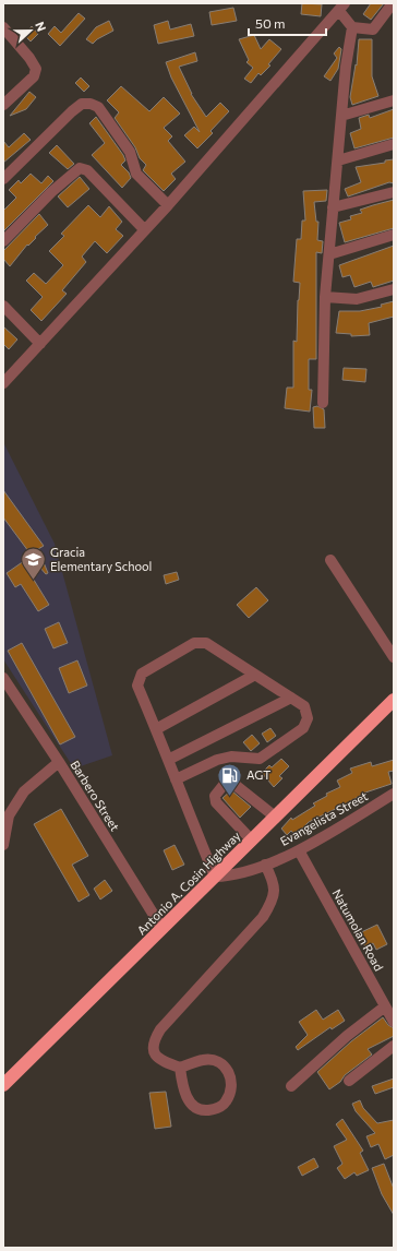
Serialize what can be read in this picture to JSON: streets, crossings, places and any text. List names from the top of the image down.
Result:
{
  "streets": {
    "highway": ["Antonio A. Cosin Highway"],
    "street": ["Barbero Street", "Evangelista Street", "Natumolan Road"]
  },
  "crossings": [
    ["Barbero Street", "Antonio A. Cosin Highway"],
    ["Evangelista Street", "Antonio A. Cosin Highway"],
    ["Evangelista Street", "Natumolan Road"]
  ],
  "places": {
    "school or university": ["Gracia Elementary School"],
    "fuel station": ["AGT"]
  },
  "scale_bar": "50 m",
  "north": "right"
}
